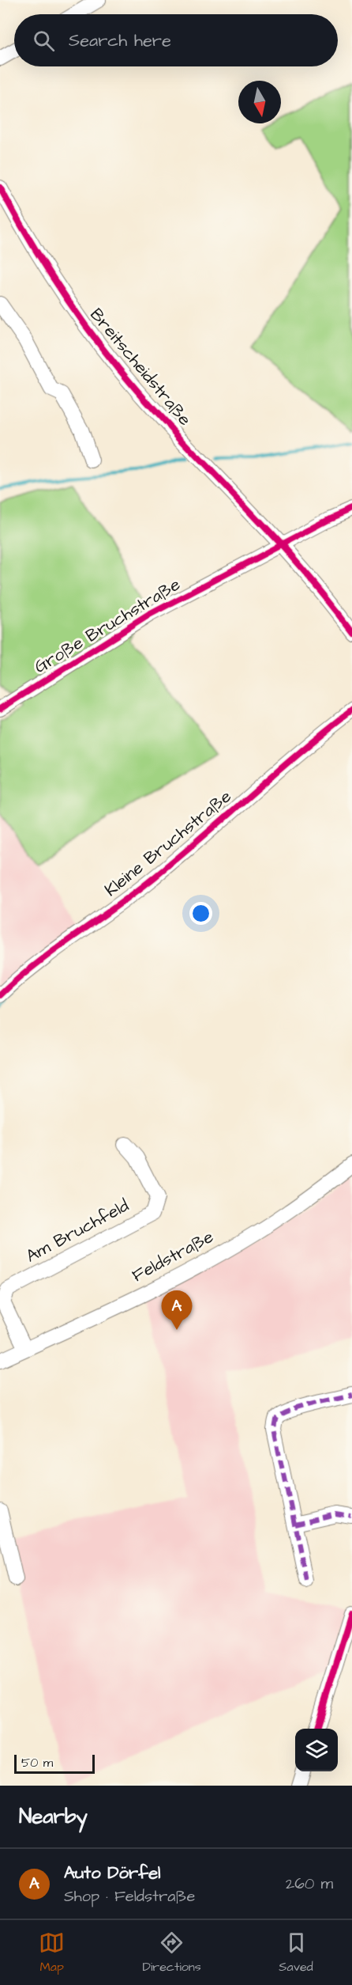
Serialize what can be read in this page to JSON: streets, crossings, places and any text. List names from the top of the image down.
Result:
{
  "streets": {
    "street": [
      "Breitscheidstraße",
      "Große Bruchstraße",
      "Kleine Bruchstraße",
      "Am Bruchfeld",
      "Feldstraße"
    ]
  },
  "crossings": [
    ["Breitscheidstraße", "Große Bruchstraße"],
    ["Am Bruchfeld", "Feldstraße"]
  ],
  "scale_bar": "50 m",
  "north": "bottom",
  "page": {
    "search": "Search here",
    "pins": "A",
    "scale": "50 m",
    "heading": "Nearby",
    "list": [
      {
        "mark": "A",
        "name": "Auto Dörfel",
        "note": "Shop · Feldstraße",
        "value": "260 m"
      }
    ],
    "nav": ["Map", "Directions", "Saved"]
  }
}
